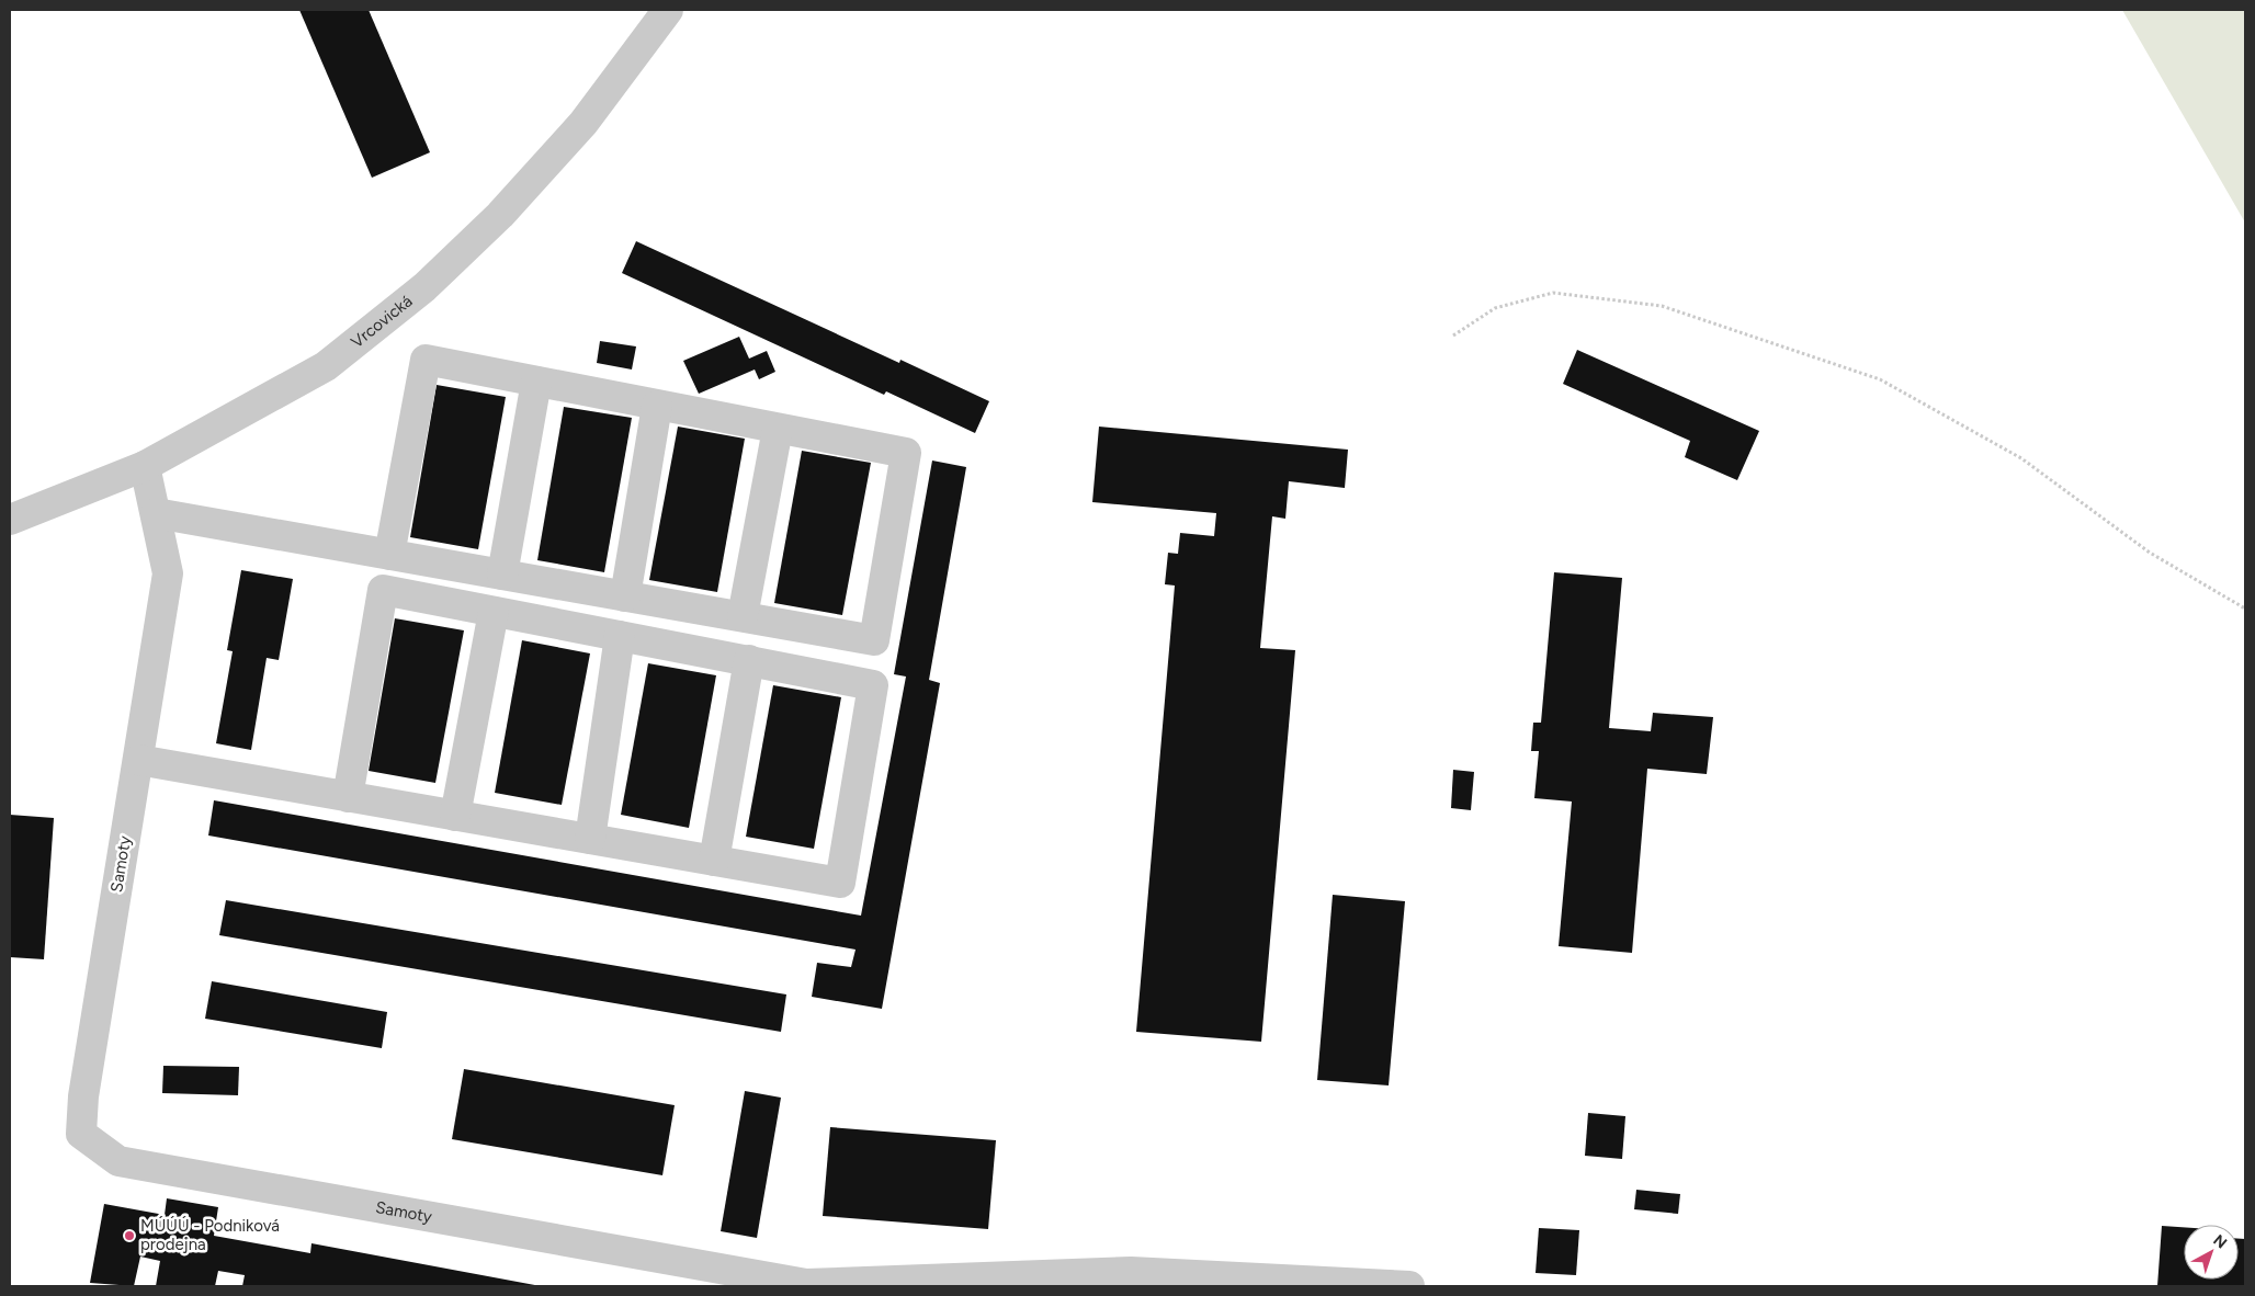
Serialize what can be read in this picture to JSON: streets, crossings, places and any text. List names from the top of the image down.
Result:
{
  "streets": {
    "street": ["Vrcovická", "Samoty"]
  },
  "crossings": [
    ["Vrcovická", "Samoty"]
  ],
  "places": ["MÚÚÚ - Podniková prodejna"],
  "north": "top right"
}
